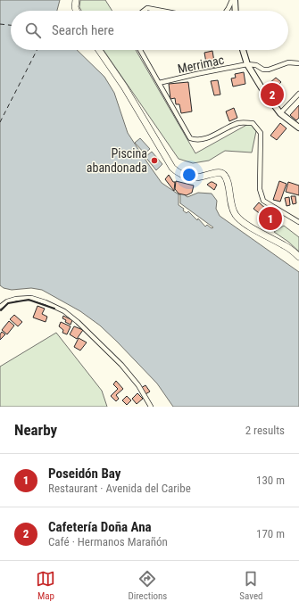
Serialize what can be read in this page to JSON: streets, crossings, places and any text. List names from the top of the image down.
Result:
{
  "streets": {
    "street": ["Merrimac"]
  },
  "places": ["Piscina abandonada"],
  "page": {
    "search": "Search here",
    "pins": ["2", "1"],
    "heading": ["Nearby", "2 results"],
    "list": [
      {
        "mark": "1",
        "name": "Poseidón Bay",
        "note": "Restaurant · Avenida del Caribe",
        "value": "130 m"
      },
      {
        "mark": "2",
        "name": "Cafetería Doña Ana",
        "note": "Café · Hermanos Marañón",
        "value": "170 m"
      }
    ],
    "nav": ["Map", "Directions", "Saved"]
  }
}
